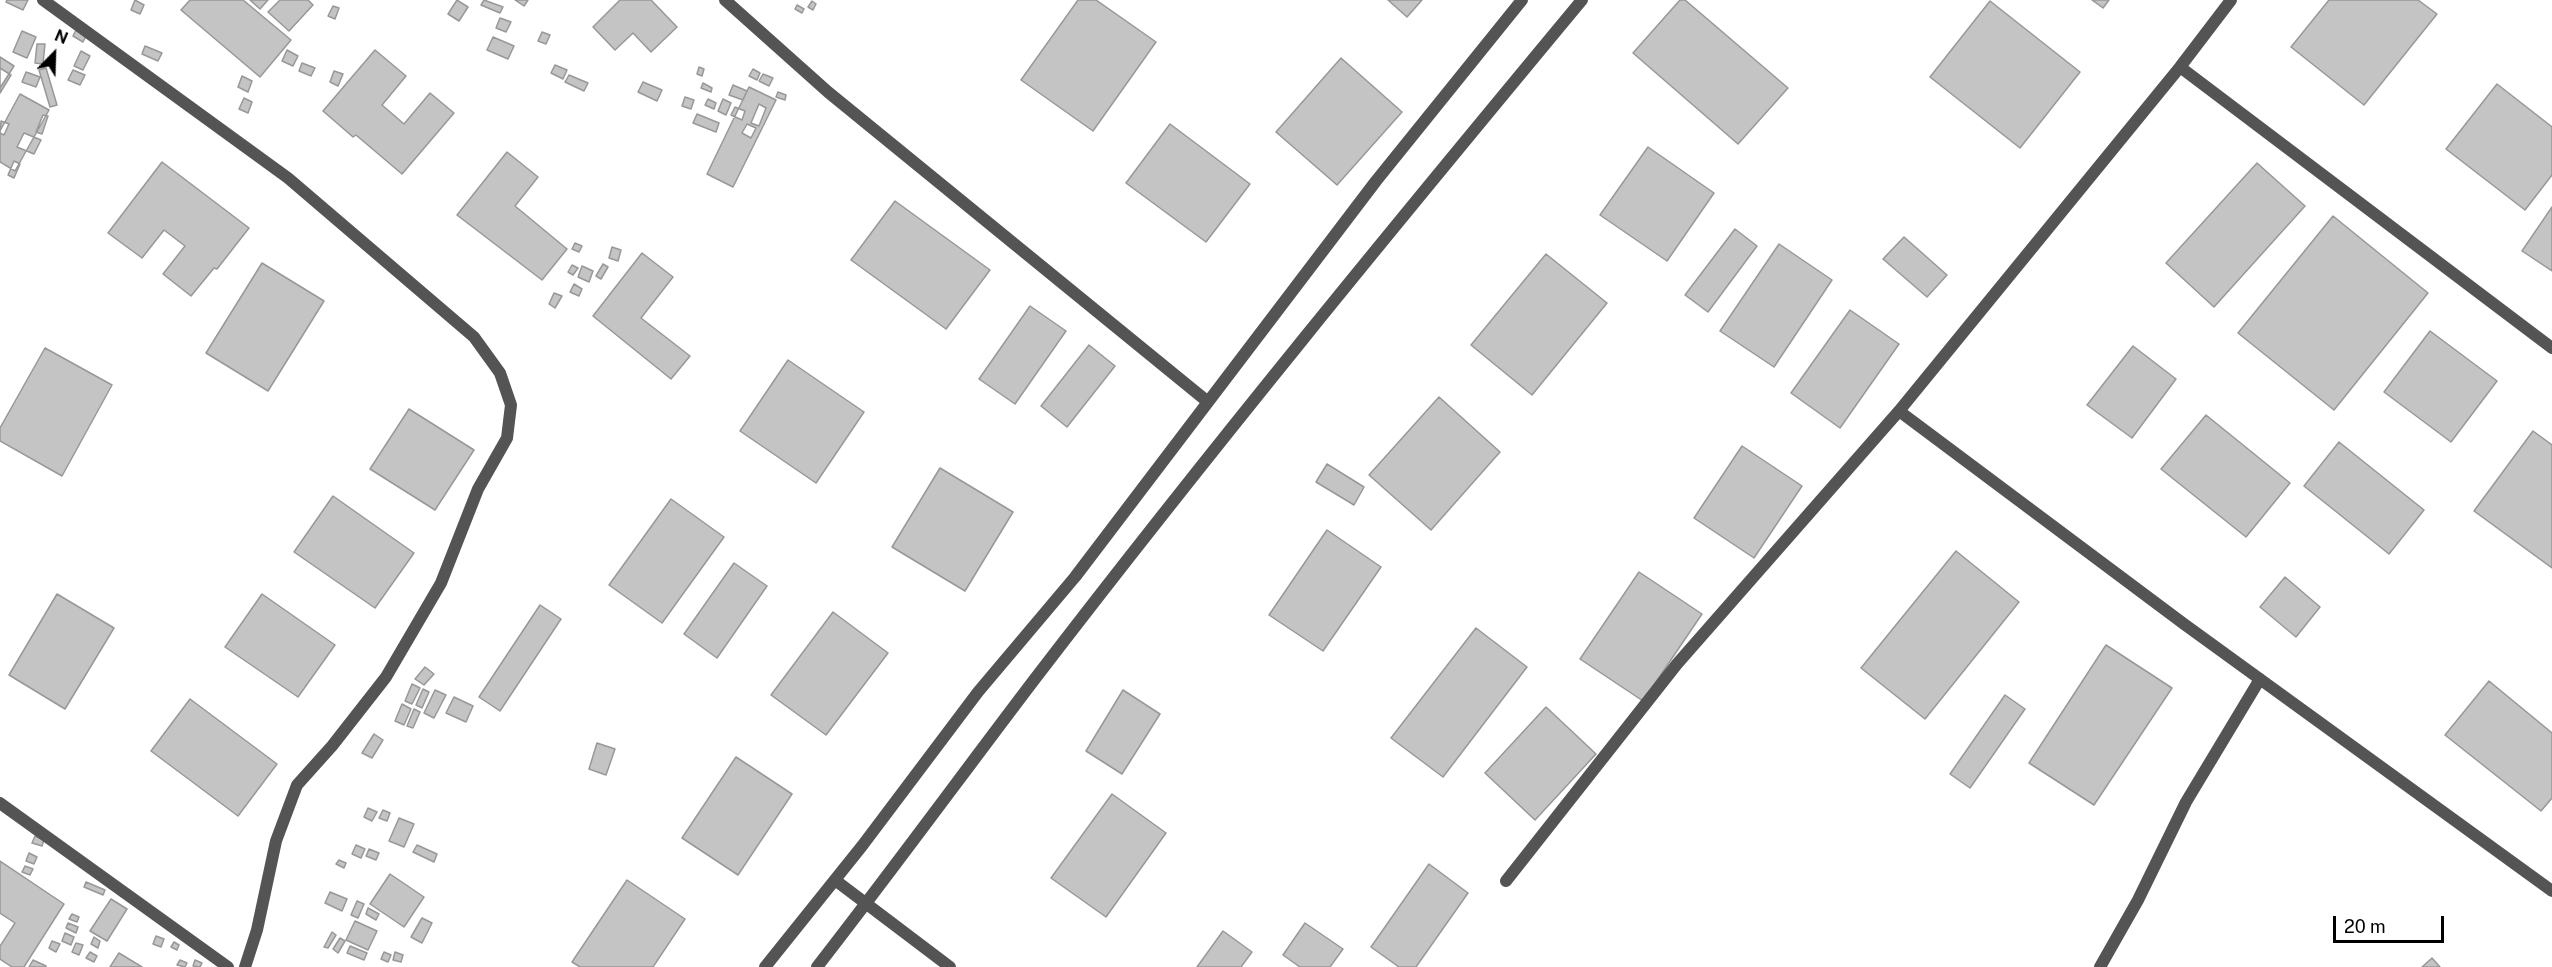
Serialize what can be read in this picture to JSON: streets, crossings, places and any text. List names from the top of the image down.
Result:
{
  "scale_bar": "20 m",
  "north": "top right"
}
